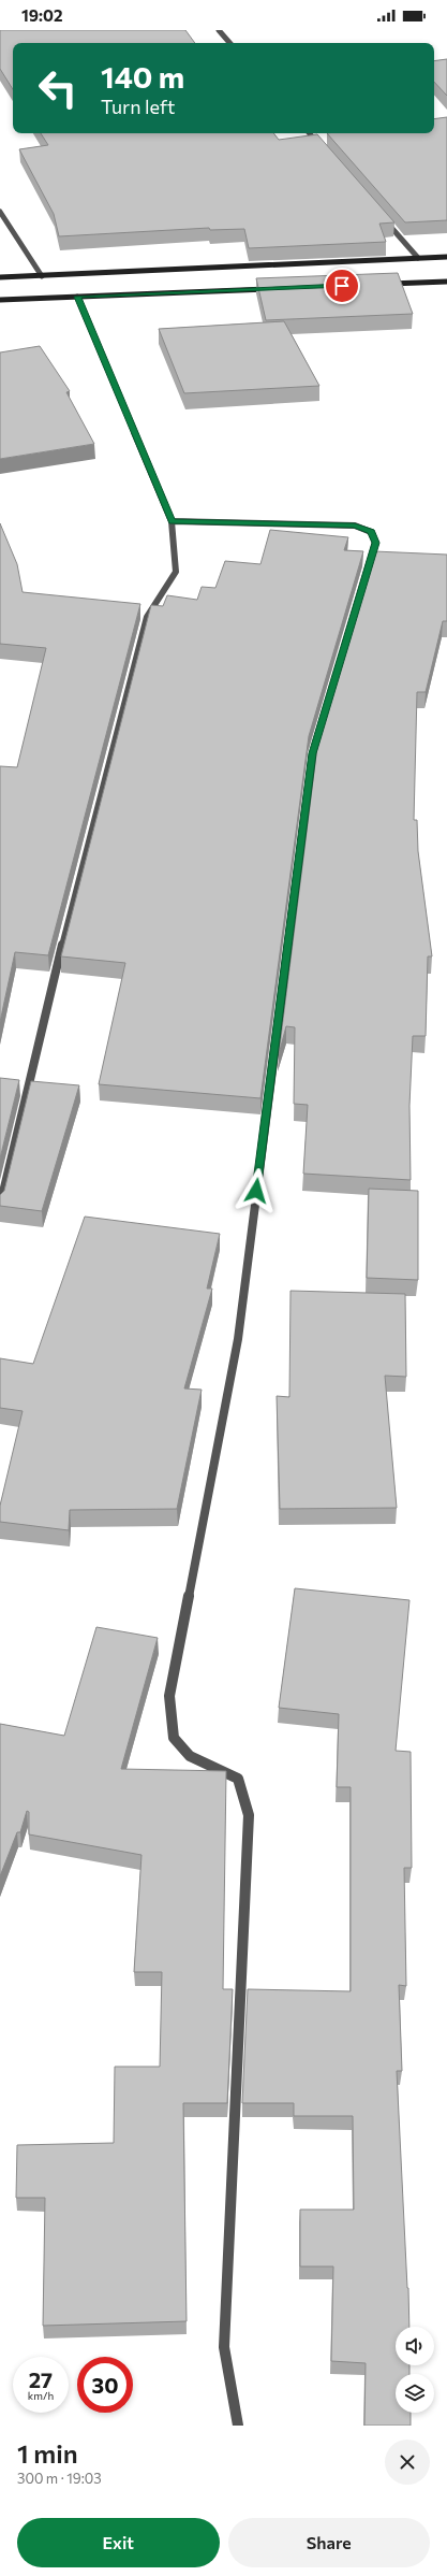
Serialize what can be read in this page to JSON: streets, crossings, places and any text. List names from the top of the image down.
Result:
{
  "page": {
    "status": "19:02",
    "turn": ["140 m", "Turn left"],
    "speed": "27 km/h",
    "limit": "30",
    "heading": ["1 min", "300 m · 19:03"],
    "buttons": ["Exit", "Share"]
  }
}
